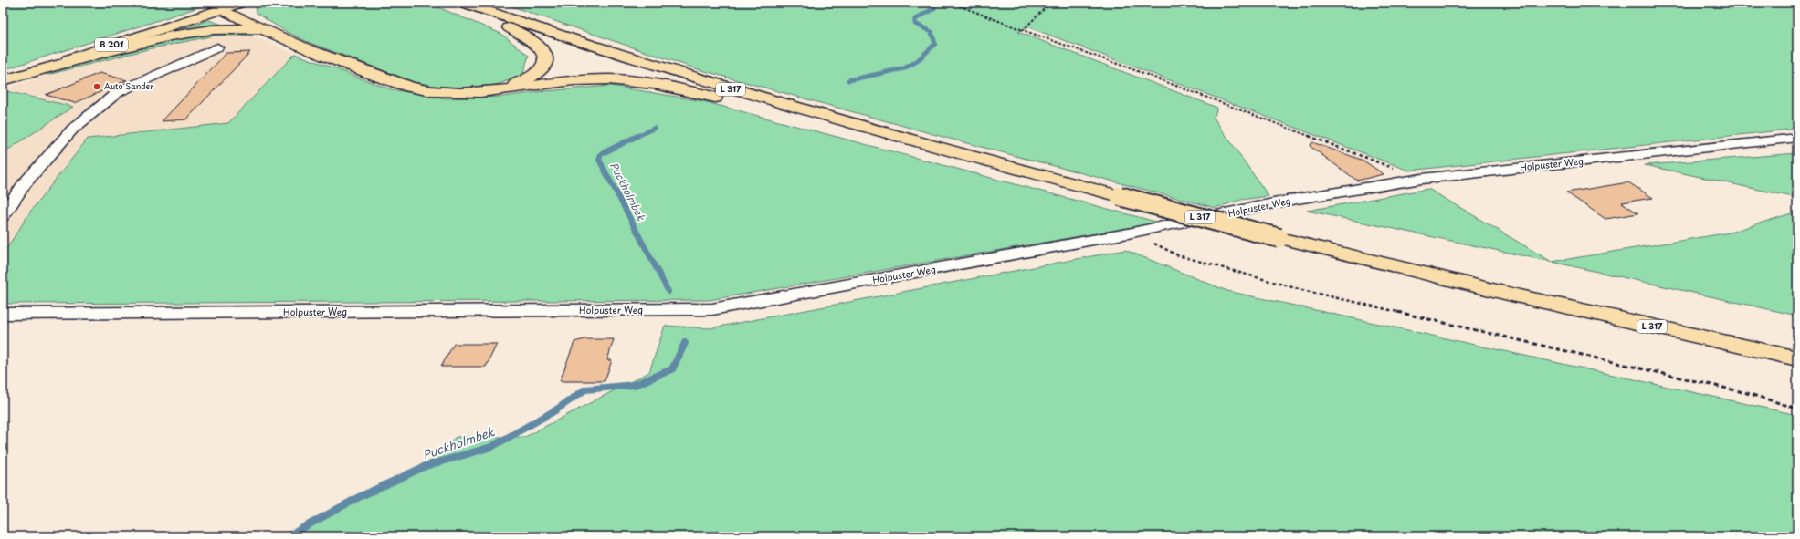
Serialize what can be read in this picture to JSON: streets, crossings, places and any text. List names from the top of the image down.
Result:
{
  "streets": {
    "main road": ["B 201", "L 317"],
    "street": ["Holpuster Weg"]
  },
  "water": ["Puckholmbek"],
  "places": ["Auto Sander"]
}
